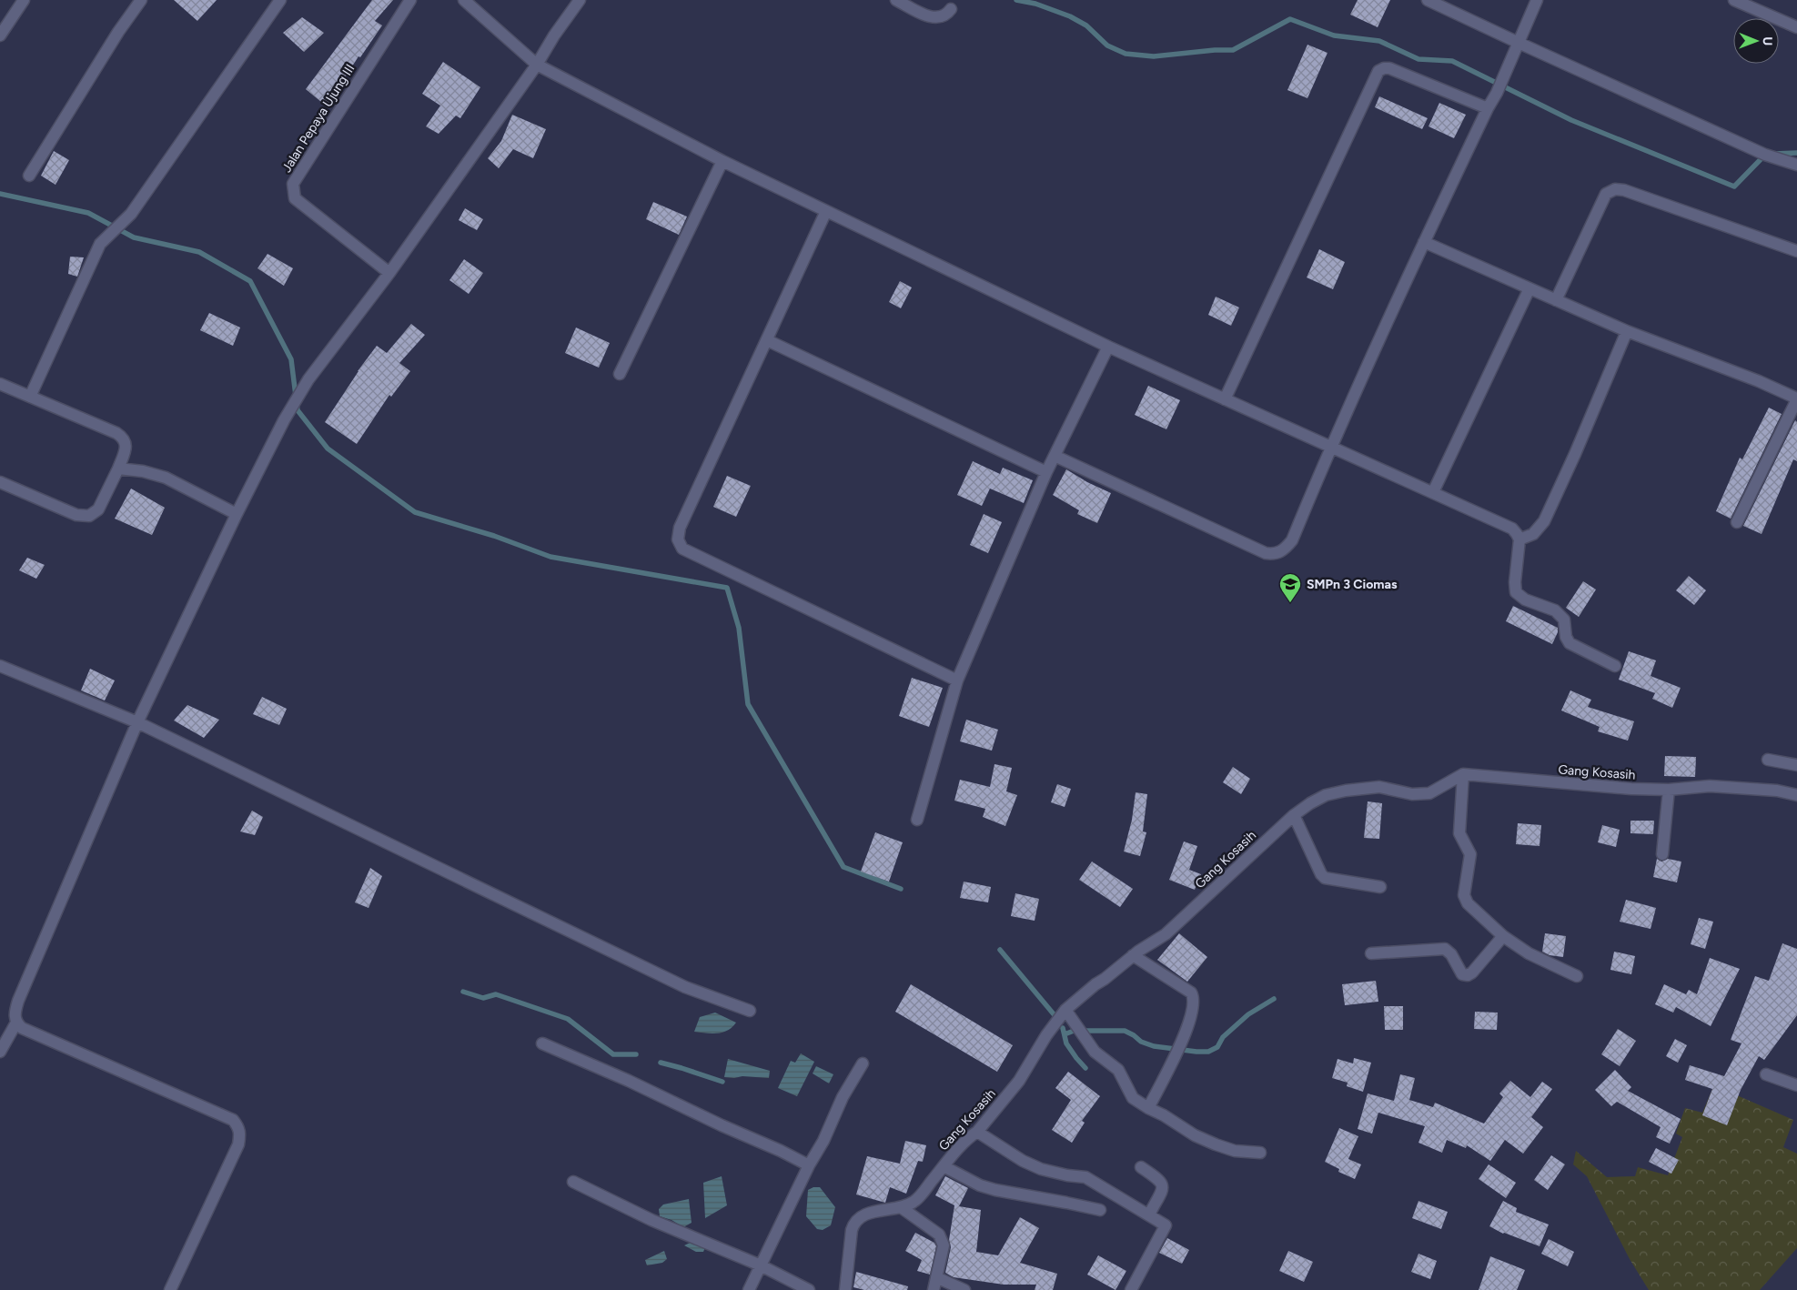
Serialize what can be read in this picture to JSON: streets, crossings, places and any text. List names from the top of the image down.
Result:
{
  "streets": {
    "street": ["Jalan Pepaya Ujung III", "Gang Kosasih"]
  },
  "places": {
    "school or university": ["SMPn 3 Ciomas"]
  },
  "north": "right"
}
